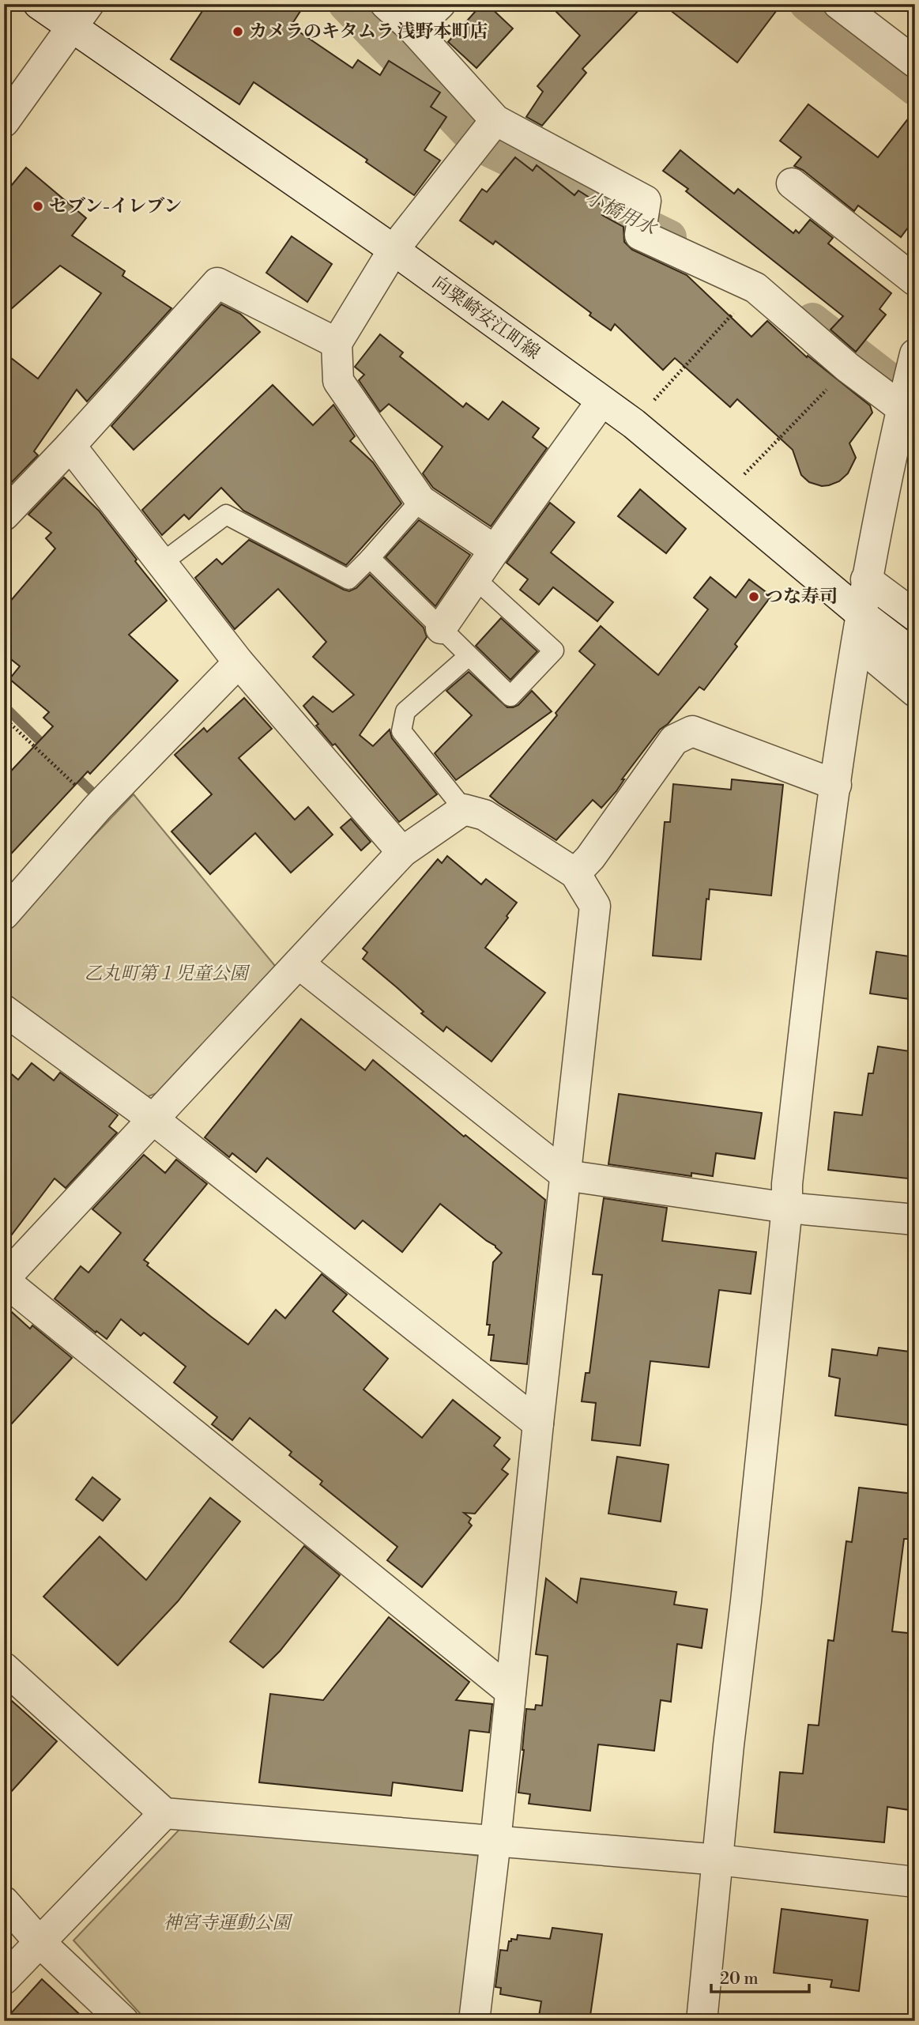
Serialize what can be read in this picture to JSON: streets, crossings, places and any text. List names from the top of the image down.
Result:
{
  "streets": {
    "street": ["向粟崎安江町線"]
  },
  "water": ["小橋用水"],
  "parks": ["乙丸町第１児童公園", "神宮寺運動公園"],
  "places": ["カメラのキタムラ 浅野本町店", "セブン-イレブン", "つな寿司"],
  "scale_bar": "20 m"
}
